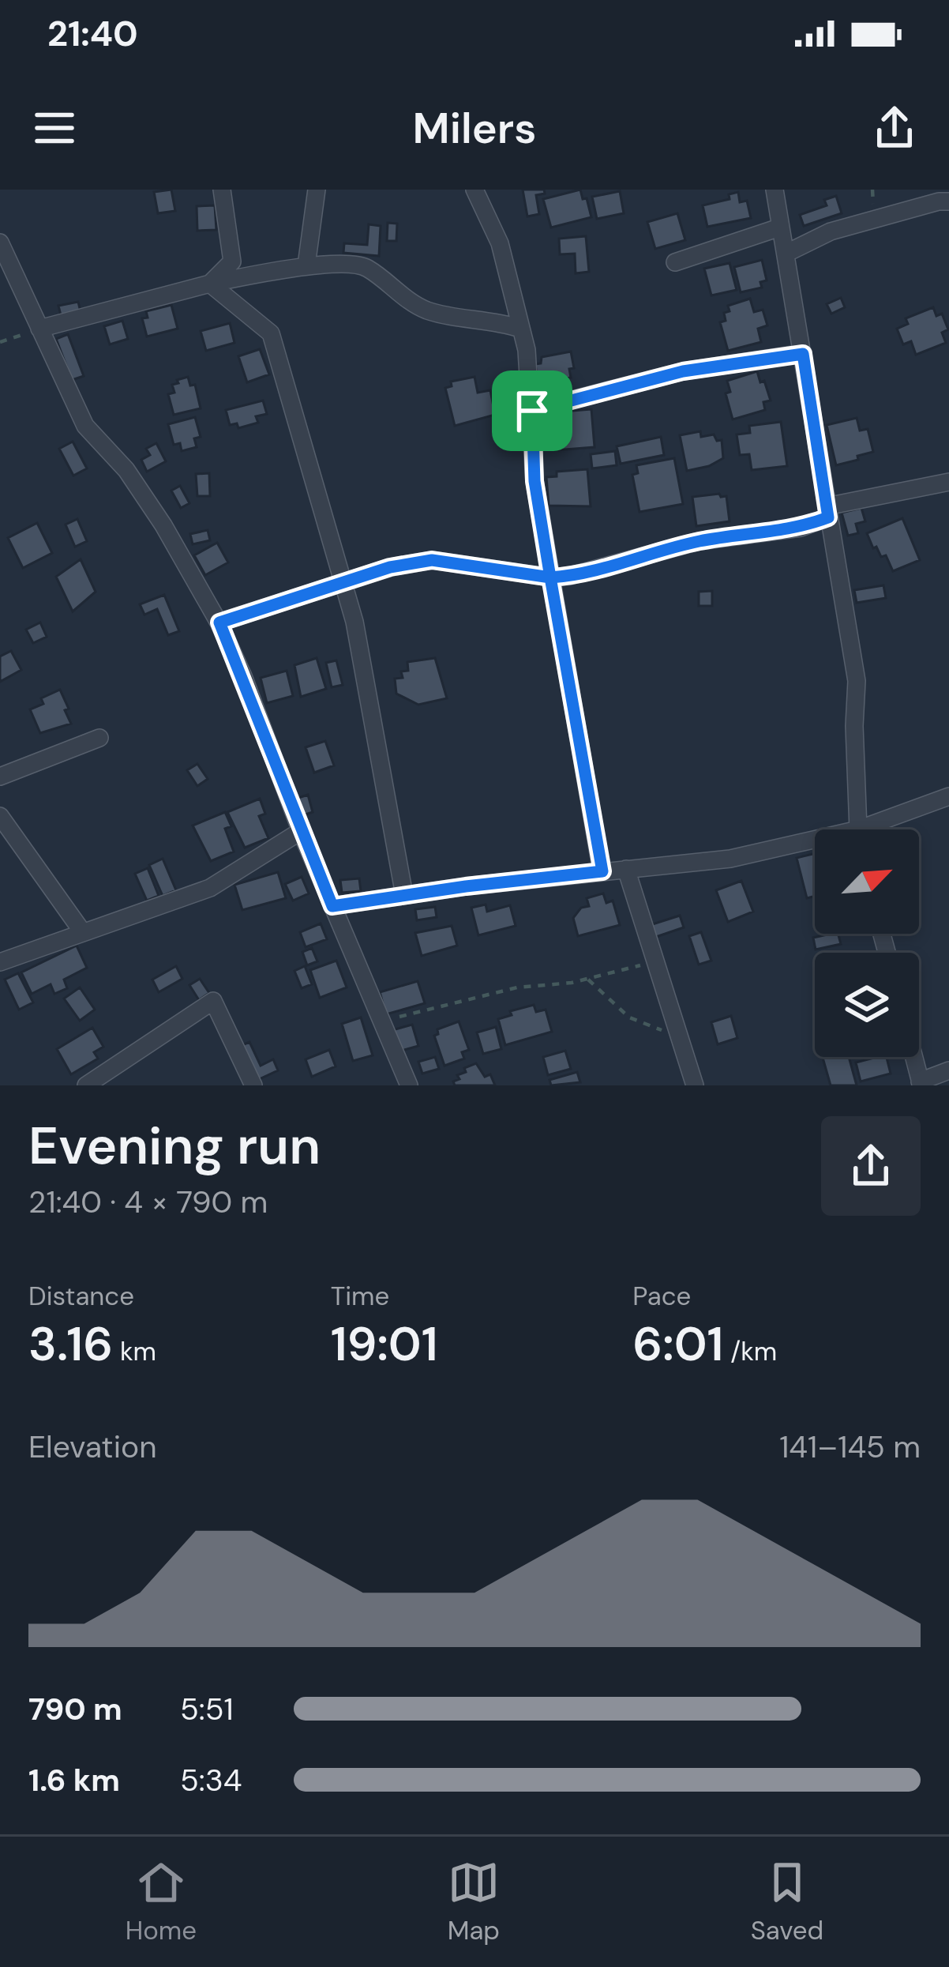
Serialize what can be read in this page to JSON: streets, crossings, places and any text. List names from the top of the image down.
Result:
{
  "north": "top right",
  "page": {
    "status": "21:40",
    "header": "Milers",
    "heading": ["Evening run", "21:40 · 4 × 790 m"],
    "stats": [
      ["Distance", "3.16 km"],
      ["Time", "19:01"],
      ["Pace", "6:01 /km"]
    ],
    "chart": ["Elevation", "141–145 m"],
    "list": [
      {
        "name": "790 m",
        "note": "5:51"
      },
      {
        "name": "1.6 km",
        "note": "5:34"
      }
    ],
    "tabs": ["Home", "Map", "Saved"]
  }
}
